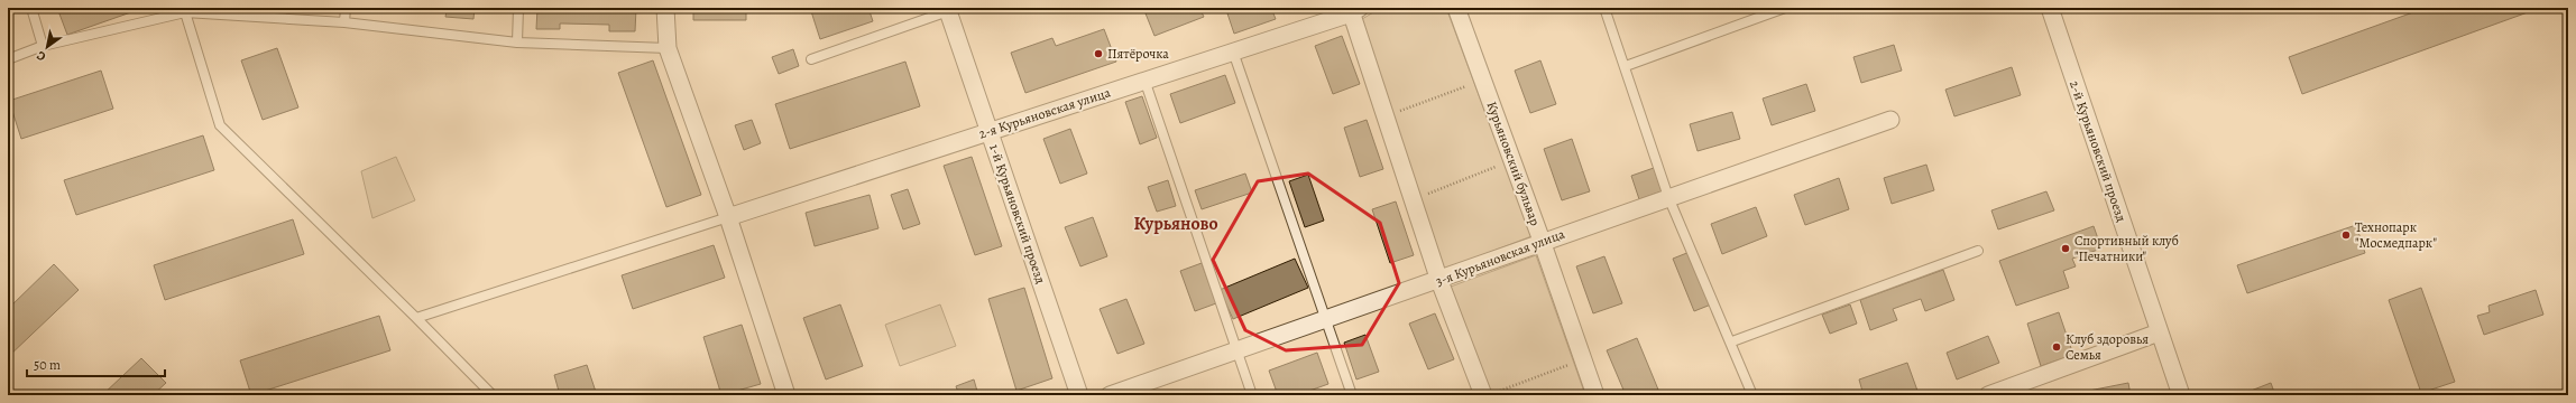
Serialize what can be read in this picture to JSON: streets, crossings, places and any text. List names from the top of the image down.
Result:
{
  "streets": {
    "street": [
      "2-я Курьяновская улица",
      "2-й Курьяновский проезд",
      "Курьяновский бульвар",
      "1-й Курьяновский проезд",
      "3-я Курьяновская улица"
    ]
  },
  "crossings": [
    ["2-я Курьяновская улица", "1-й Курьяновский проезд"],
    ["Курьяновский бульвар", "3-я Курьяновская улица"]
  ],
  "districts": ["Курьяново"],
  "places": [
    "Пятёрочка",
    "Технопарк \"Мосмедпарк\"",
    "Спортивный клуб \"Печатники\"",
    "Клуб здоровья Семья"
  ],
  "scale_bar": "50 m",
  "north": "bottom left"
}
